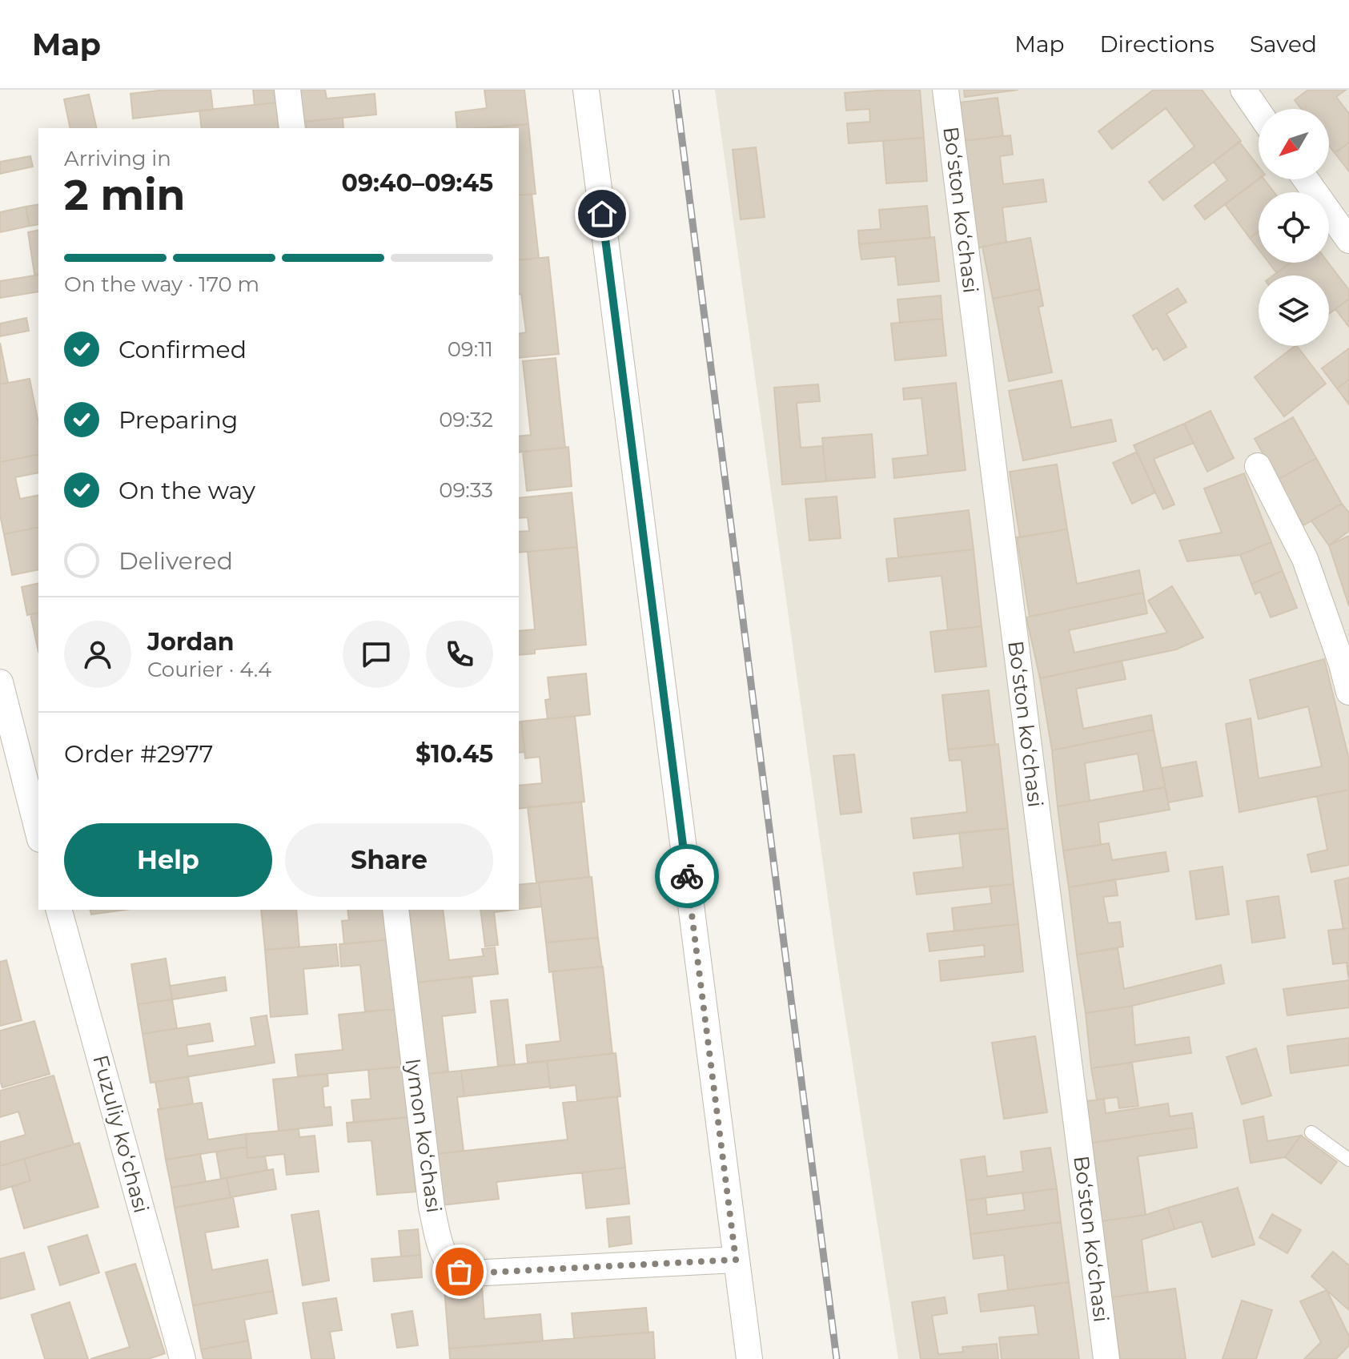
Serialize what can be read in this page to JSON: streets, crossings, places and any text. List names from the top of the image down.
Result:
{
  "streets": {
    "street": ["Boʻston koʻchasi", "Fuzuliy koʻchasi", "Iymon koʻchasi"]
  },
  "north": "bottom left",
  "page": {
    "header": "Map",
    "nav": ["Map", "Directions", "Saved"],
    "heading": ["2 min", "Arriving in", "09:40–09:45"],
    "panel": [
      "Jordan",
      "Courier · 4.4",
      "Order #2977",
      "$10.45"
    ],
    "bar": "On the way · 170 m",
    "list": [
      ["Confirmed", "09:11"],
      ["Preparing", "09:32"],
      ["On the way", "09:33"],
      "Delivered"
    ],
    "buttons": ["Help", "Share"]
  }
}
